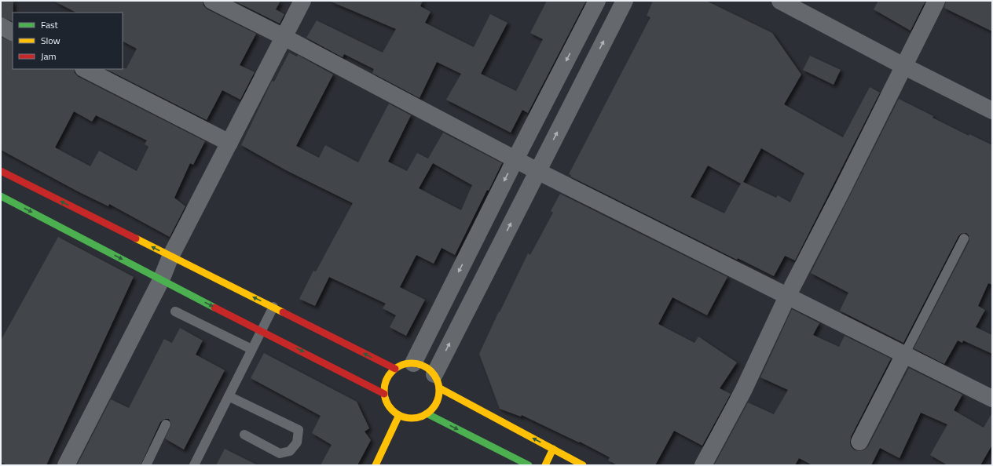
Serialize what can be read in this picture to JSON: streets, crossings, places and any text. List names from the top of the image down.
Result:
{
  "legend": ["Fast", "Slow", "Jam"]
}
